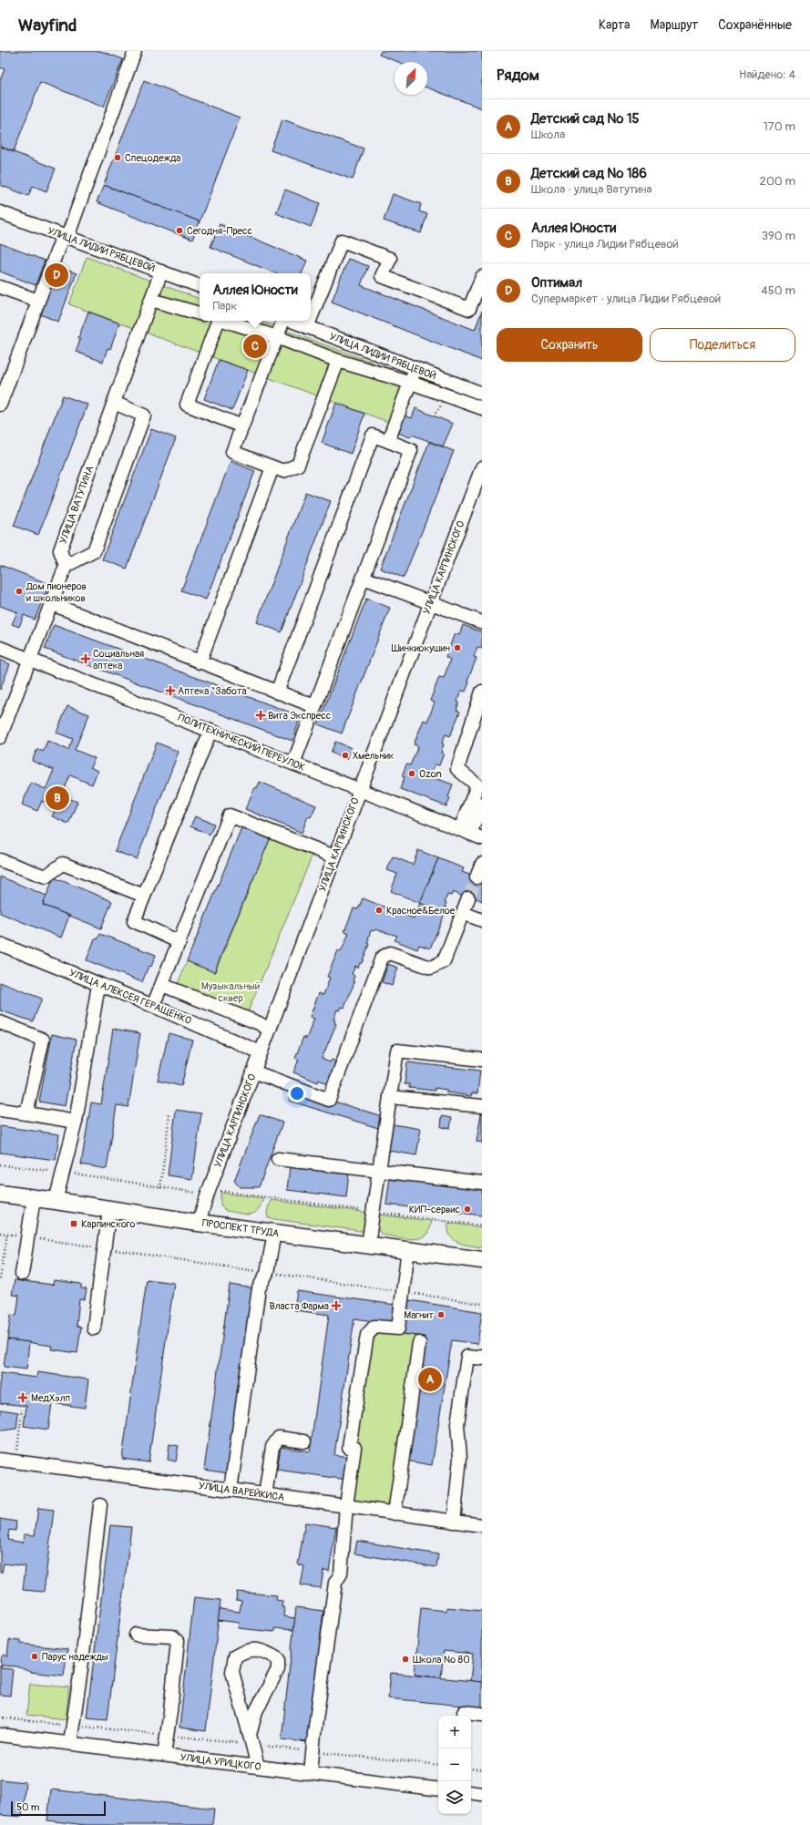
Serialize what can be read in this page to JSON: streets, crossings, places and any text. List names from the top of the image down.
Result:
{
  "streets": {
    "main road": ["ПРОСПЕКТ ТРУДА"],
    "street": [
      "УЛИЦА ЛИДИИ РЯБЦЕВОЙ",
      "УЛИЦА ВАТУТИНА",
      "УЛИЦА КАРПИНСКОГО",
      "ПОЛИТЕХНИЧЕСКИЙ ПЕРЕУЛОК",
      "УЛИЦА АЛЕКСЕЯ ГЕРАЩЕНКО",
      "УЛИЦА ВАРЕЙКИСА",
      "УЛИЦА УРИЦКОГО"
    ]
  },
  "crossings": [
    ["УЛИЦА ЛИДИИ РЯБЦЕВОЙ", "УЛИЦА ВАТУТИНА"],
    ["УЛИЦА КАРПИНСКОГО", "ПОЛИТЕХНИЧЕСКИЙ ПЕРЕУЛОК"],
    ["УЛИЦА КАРПИНСКОГО", "УЛИЦА АЛЕКСЕЯ ГЕРАЩЕНКО"],
    ["УЛИЦА КАРПИНСКОГО", "ПРОСПЕКТ ТРУДА"]
  ],
  "parks": ["Музыкальный сквер"],
  "places": {
    "other": [
      "Спецодежда",
      "Сегодня-Пресс",
      "Дом пионеров и школьников",
      "Шинкиокушин",
      "Хмельник",
      "Ozon",
      "Красное&Белое",
      "КИП-сервис",
      "Магнит",
      "Парус надежды",
      "Школа № 80"
    ],
    "health": [
      "Социальная аптека",
      "Аптека \"Забота\"",
      "Вита Экспресс",
      "Власта Фарма",
      "МедХэлп"
    ],
    "transit": ["Карпинского"]
  },
  "scale_bar": "50 m",
  "north": "top right",
  "page": {
    "header": "Wayfind",
    "nav": ["Карта", "Маршрут", "Сохранённые"],
    "heading": ["Рядом", "Найдено: 4"],
    "list": [
      {
        "mark": "A",
        "name": "Детский сад № 15",
        "note": "Школа",
        "value": "170 m"
      },
      {
        "mark": "B",
        "name": "Детский сад № 186",
        "note": "Школа · улица Ватутина",
        "value": "200 m"
      },
      {
        "mark": "C",
        "name": "Аллея Юности",
        "note": "Парк · улица Лидии Рябцевой",
        "value": "390 m"
      },
      {
        "mark": "D",
        "name": "Оптимал",
        "note": "Супермаркет · улица Лидии Рябцевой",
        "value": "450 m"
      }
    ],
    "pins": [
      "D",
      "C",
      "B",
      "A"
    ],
    "popup": ["Аллея Юности", "Парк"],
    "buttons": ["Сохранить", "Поделиться"],
    "map_buttons": ["+", "−"],
    "scale": "50 m"
  }
}
